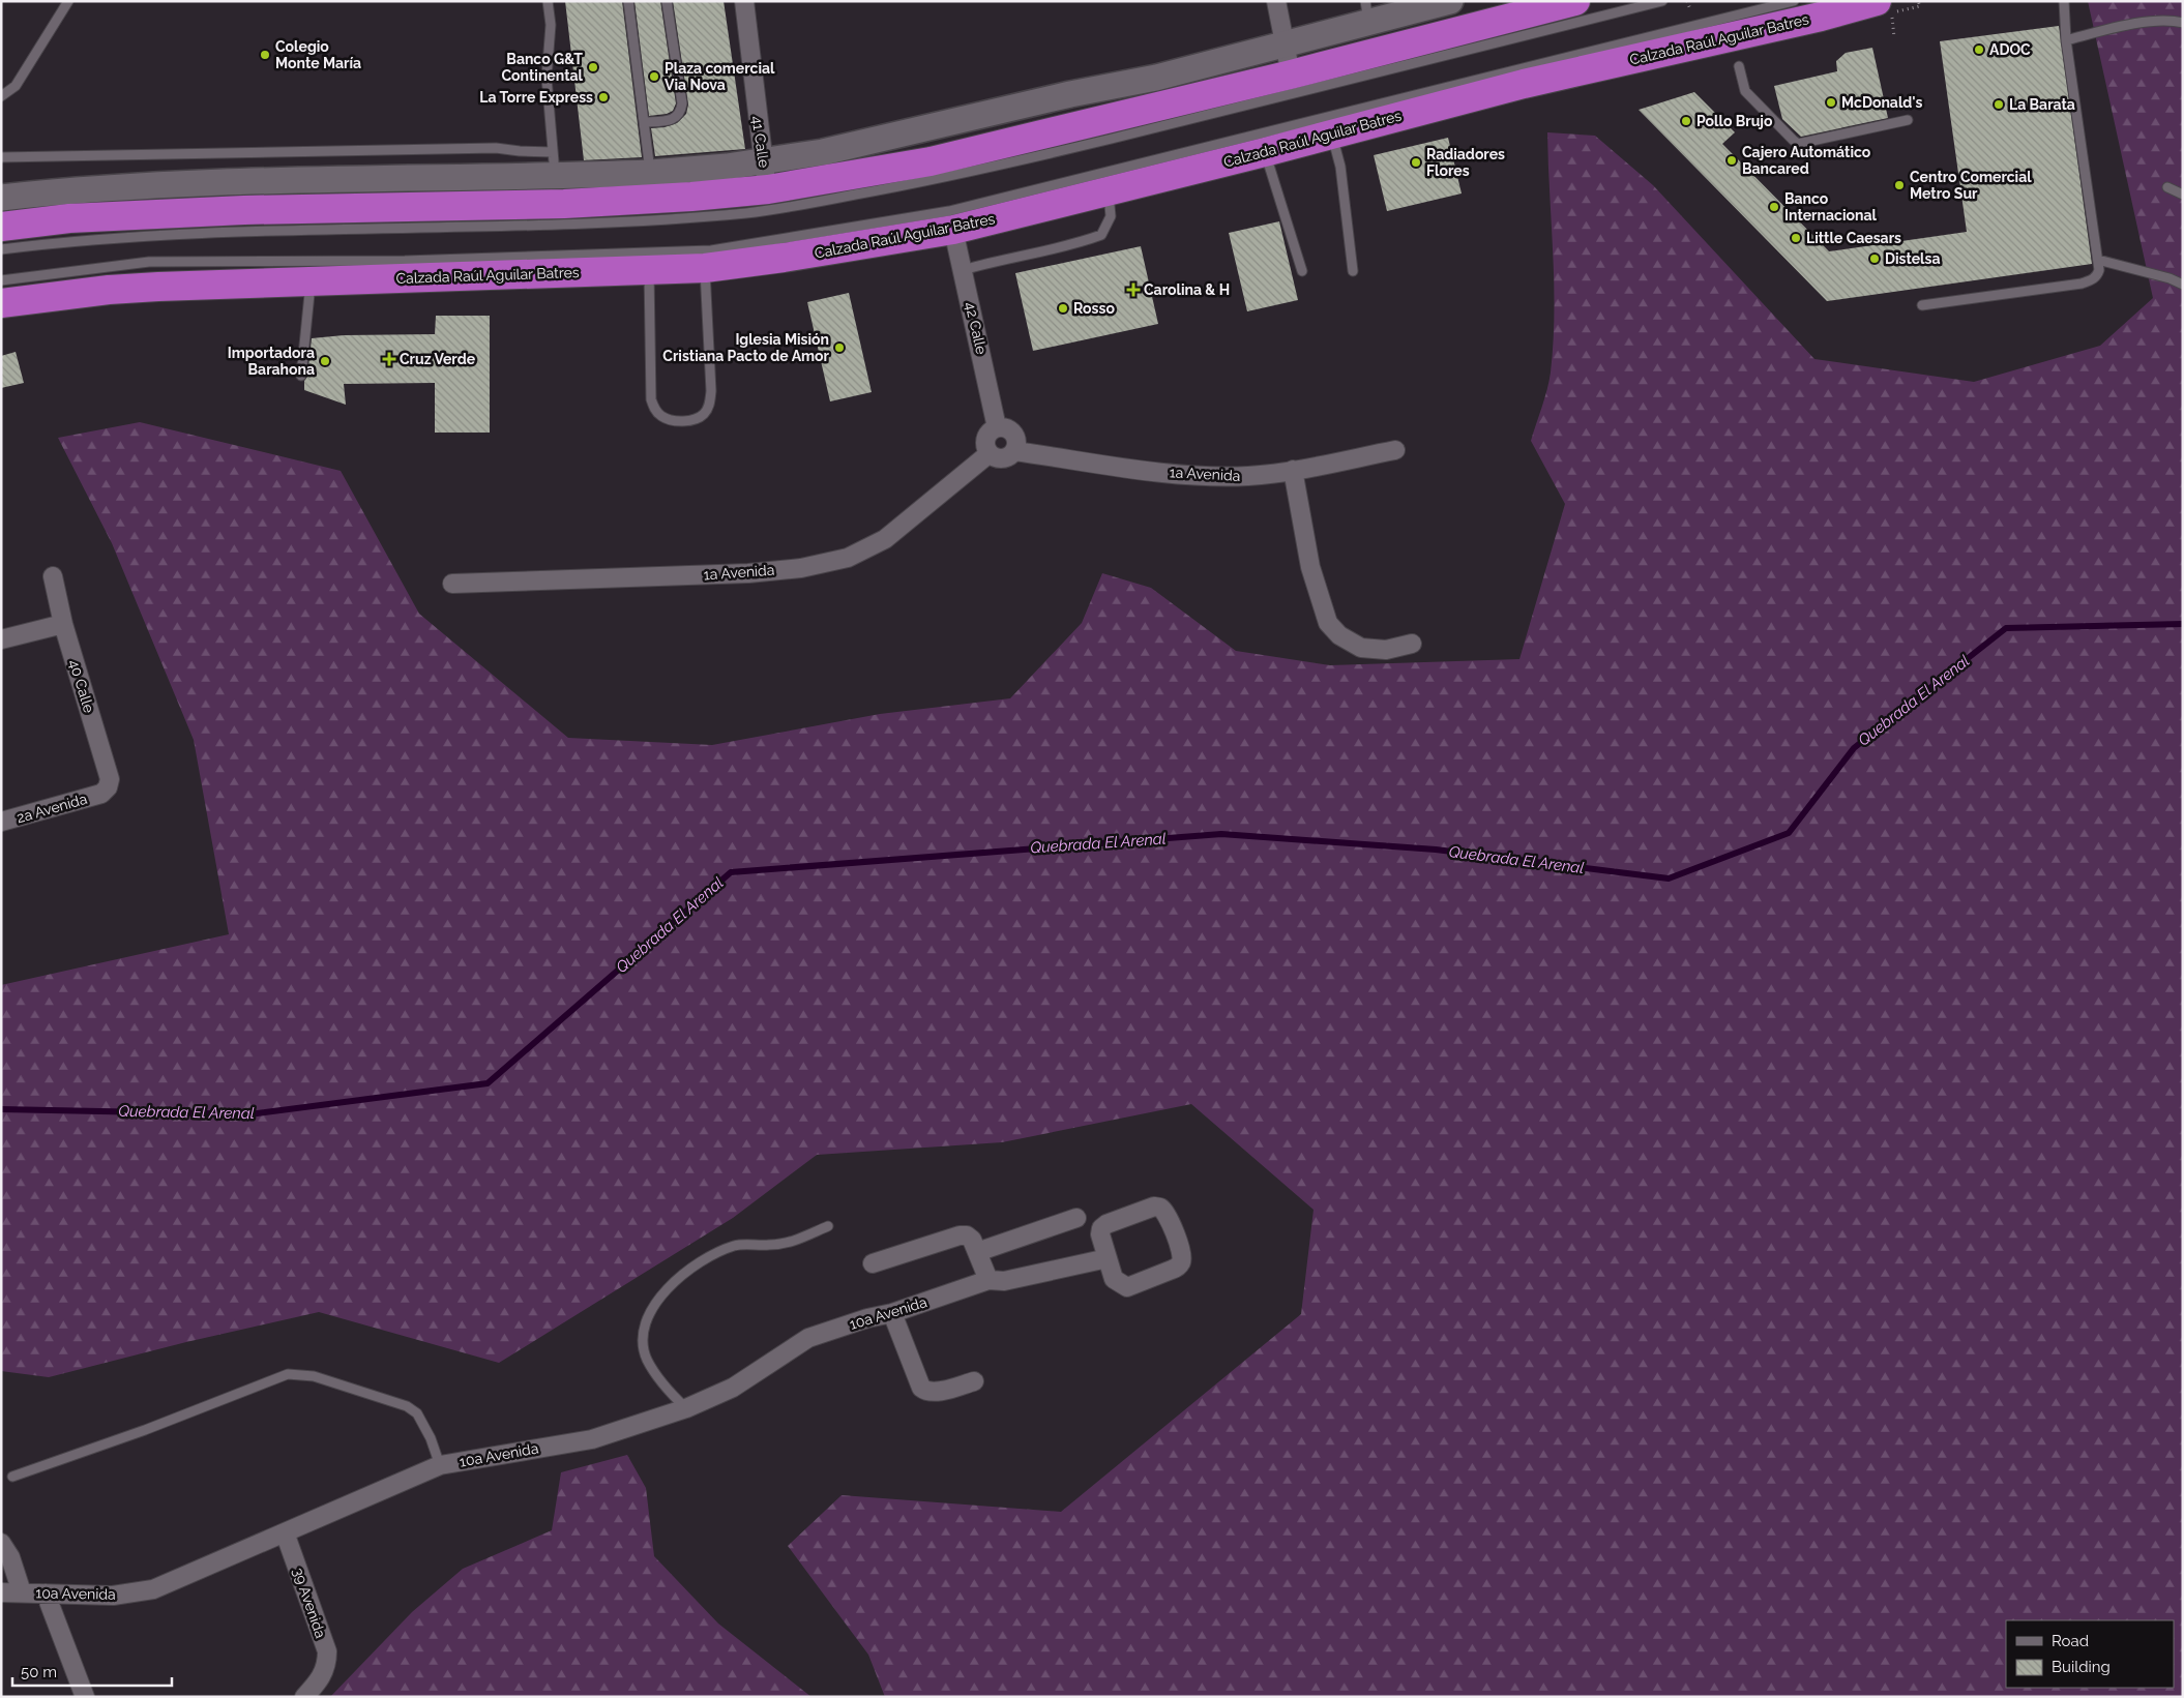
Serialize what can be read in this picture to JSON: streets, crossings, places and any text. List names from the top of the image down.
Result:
{
  "streets": {
    "highway": ["Calzada Raúl Aguilar Batres"],
    "street": [
      "41 Calle",
      "42 Calle",
      "1a Avenida",
      "40 Calle",
      "2a Avenida",
      "10a Avenida",
      "39 Avenida"
    ]
  },
  "crossings": [
    ["Calzada Raúl Aguilar Batres", "42 Calle"],
    ["42 Calle", "1a Avenida"],
    ["40 Calle", "2a Avenida"],
    ["10a Avenida", "39 Avenida"]
  ],
  "water": ["Quebrada El Arenal"],
  "places": {
    "other": [
      "ADOC",
      "Colegio Monte María",
      "Banco G&T Continental",
      "Plaza comercial Via Nova",
      "La Torre Express",
      "McDonald's",
      "La Barata",
      "Pollo Brujo",
      "Cajero Automático Bancared",
      "Radiadores Flores",
      "Centro Comercial Metro Sur",
      "Banco Internacional",
      "Little Caesars",
      "Distelsa",
      "Rosso",
      "Iglesia Misión Cristiana Pacto de Amor",
      "Importadora Barahona"
    ],
    "health": ["Carolina & H", "Cruz Verde"]
  },
  "legend": ["Road", "Building"],
  "scale_bar": "50 m"
}
